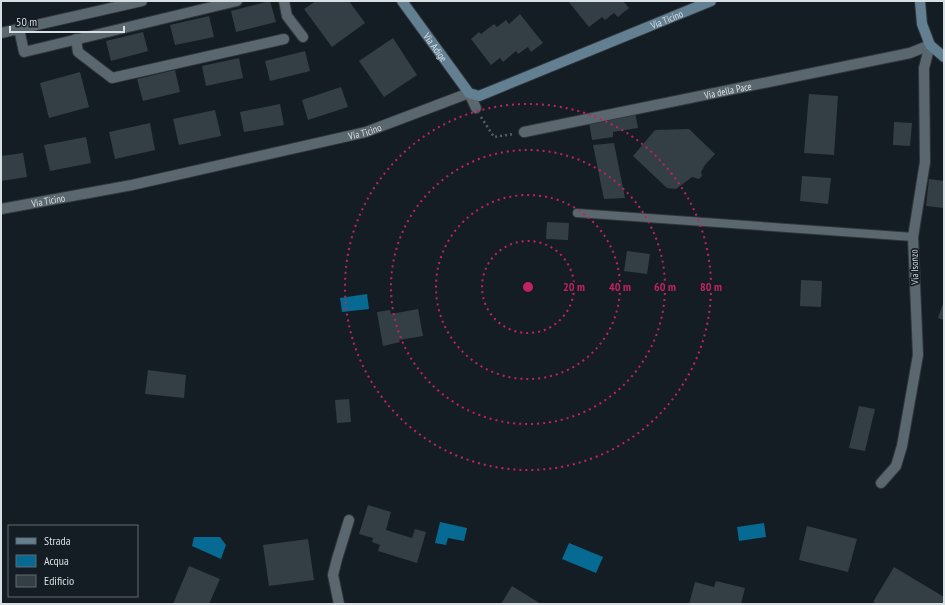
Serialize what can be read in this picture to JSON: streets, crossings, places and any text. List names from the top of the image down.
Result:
{
  "streets": {
    "main road": ["Via Ticino", "Via Adige"],
    "street": ["Via della Pace", "Via Isonzo"]
  },
  "crossings": [
    ["Via Ticino", "Via Adige"],
    ["Via della Pace", "Via Isonzo"]
  ],
  "legend": ["Strada", "Acqua", "Edificio"],
  "scale_bar": "50 m",
  "rings": [
    "20 m",
    "40 m",
    "60 m",
    "80 m"
  ]
}
